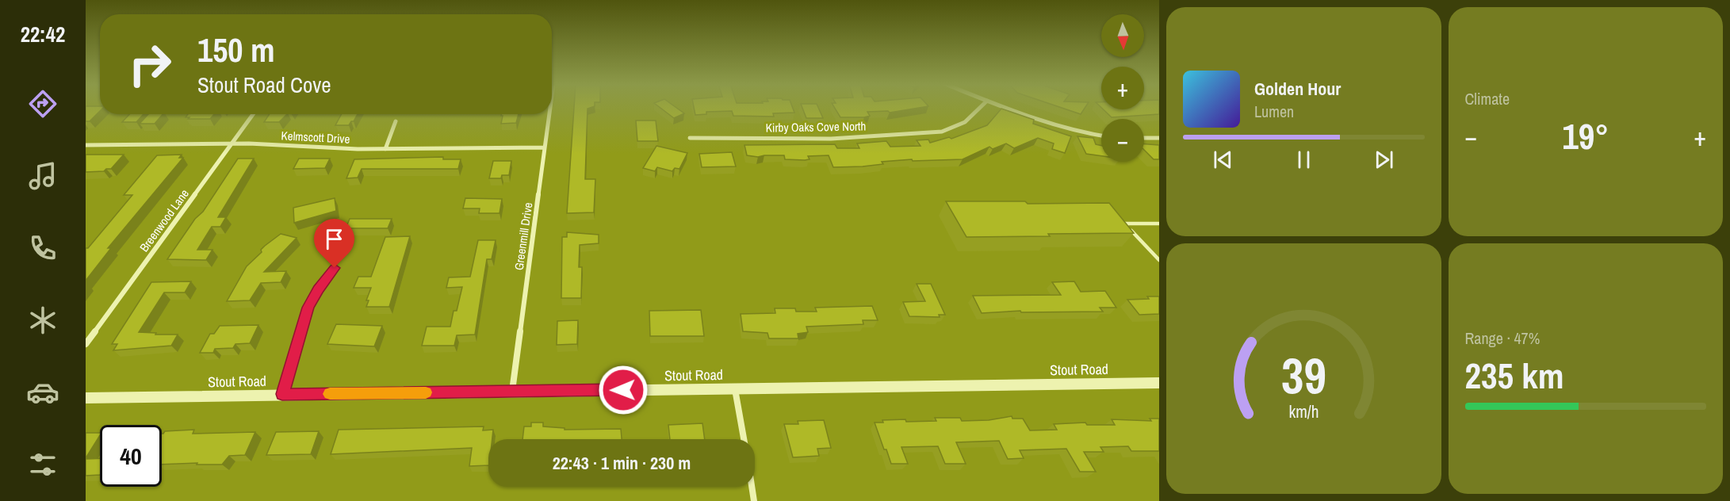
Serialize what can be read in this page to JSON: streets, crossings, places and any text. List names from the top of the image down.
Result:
{
  "streets": {
    "street": [
      "Kirby Oaks Cove North",
      "Kelmscott Drive",
      "Breenwood Lane",
      "Greenmill Drive",
      "Stout Road"
    ]
  },
  "crossings": [
    ["Kelmscott Drive", "Breenwood Lane"],
    ["Kelmscott Drive", "Greenmill Drive"],
    ["Greenmill Drive", "Stout Road"]
  ],
  "north": "bottom",
  "page": {
    "tabs": "22:42",
    "tile": [
      "Climate",
      ["Range · 47%", "235 km"]
    ],
    "map_buttons": ["+", "−"],
    "turn": ["150 m", "Stout Road Cove"],
    "song": ["Golden Hour", "Lumen"],
    "heat": ["−", "19°", "+"],
    "limit": "40",
    "trip": "22:43 · 1 min · 230 m",
    "gauge": ["39", "km/h"]
  }
}
